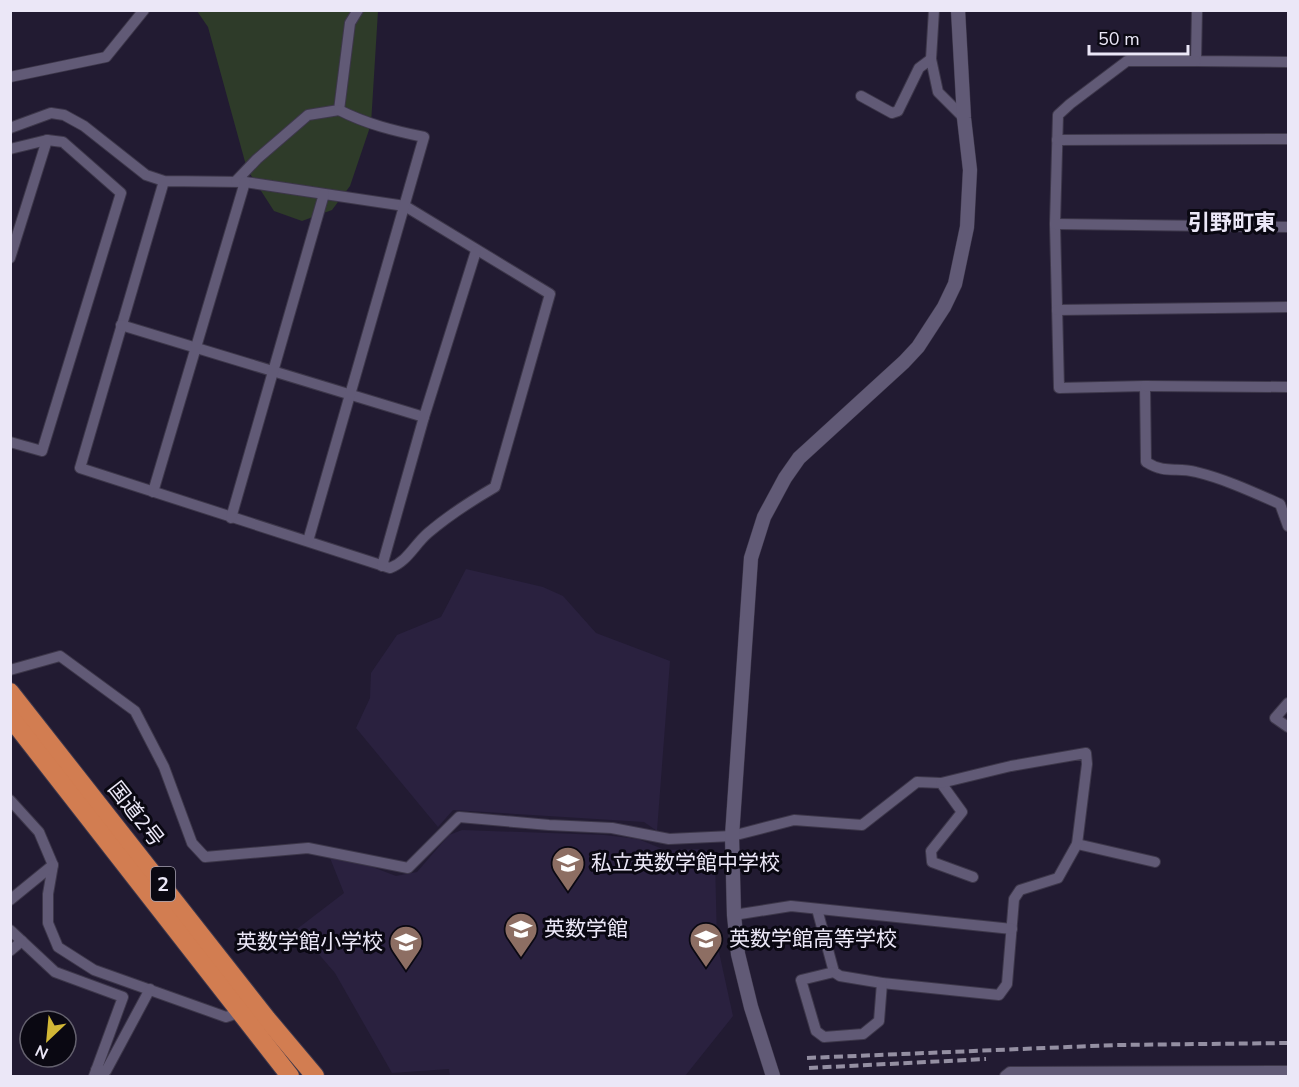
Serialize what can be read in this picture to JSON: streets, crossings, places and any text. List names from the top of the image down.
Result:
{
  "streets": {
    "highway": ["国道2号", "2"]
  },
  "districts": ["引野町東"],
  "places": {
    "school or university": [
      "私立英数学館中学校",
      "英数学館",
      "英数学館高等学校",
      "英数学館小学校"
    ]
  },
  "scale_bar": "50 m",
  "north": "bottom left"
}
